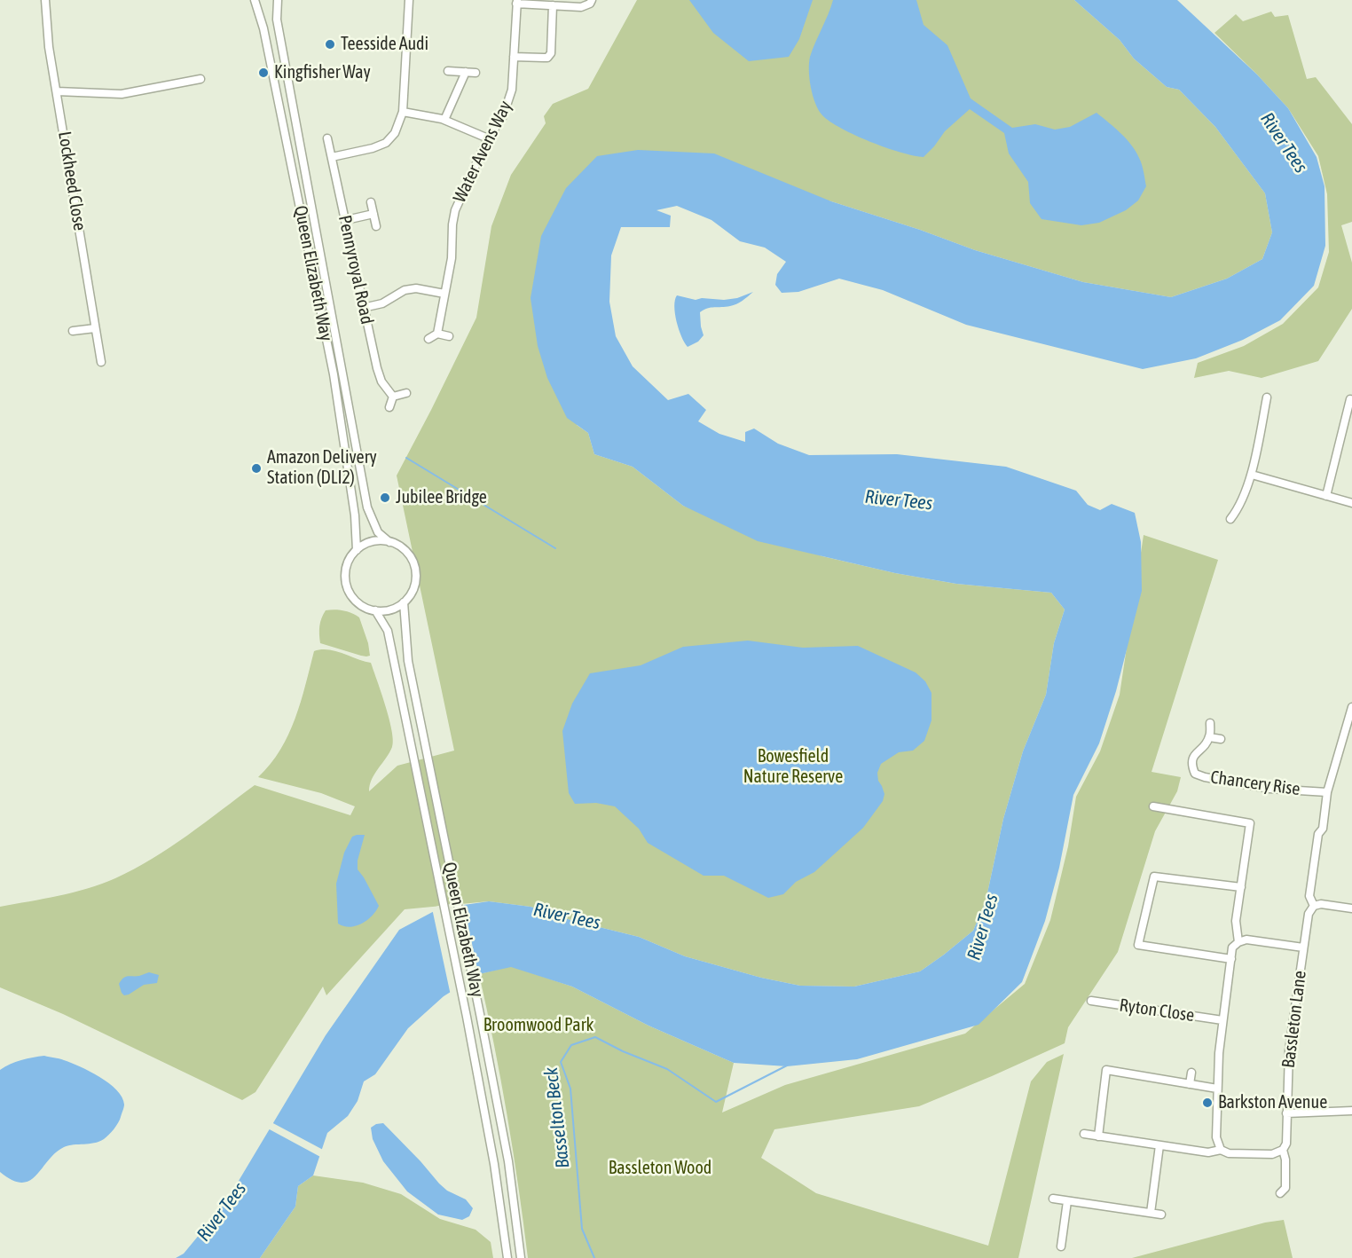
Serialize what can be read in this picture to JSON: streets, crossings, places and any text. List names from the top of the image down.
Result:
{
  "streets": {
    "street": [
      "Water Avens Way",
      "Lockheed Close",
      "Pennyroyal Road",
      "Queen Elizabeth Way",
      "Chancery Rise",
      "Ryton Close",
      "Bassleton Lane"
    ]
  },
  "crossings": [
    ["Chancery Rise", "Bassleton Lane"]
  ],
  "water": ["River Tees", "Basselton Beck"],
  "parks": ["Bowesfield Nature Reserve", "Broomwood Park", "Bassleton Wood"],
  "places": [
    "Teesside Audi",
    "Kingfisher Way",
    "Amazon Delivery Station (DLI2)",
    "Jubilee Bridge",
    "Barkston Avenue"
  ]
}
